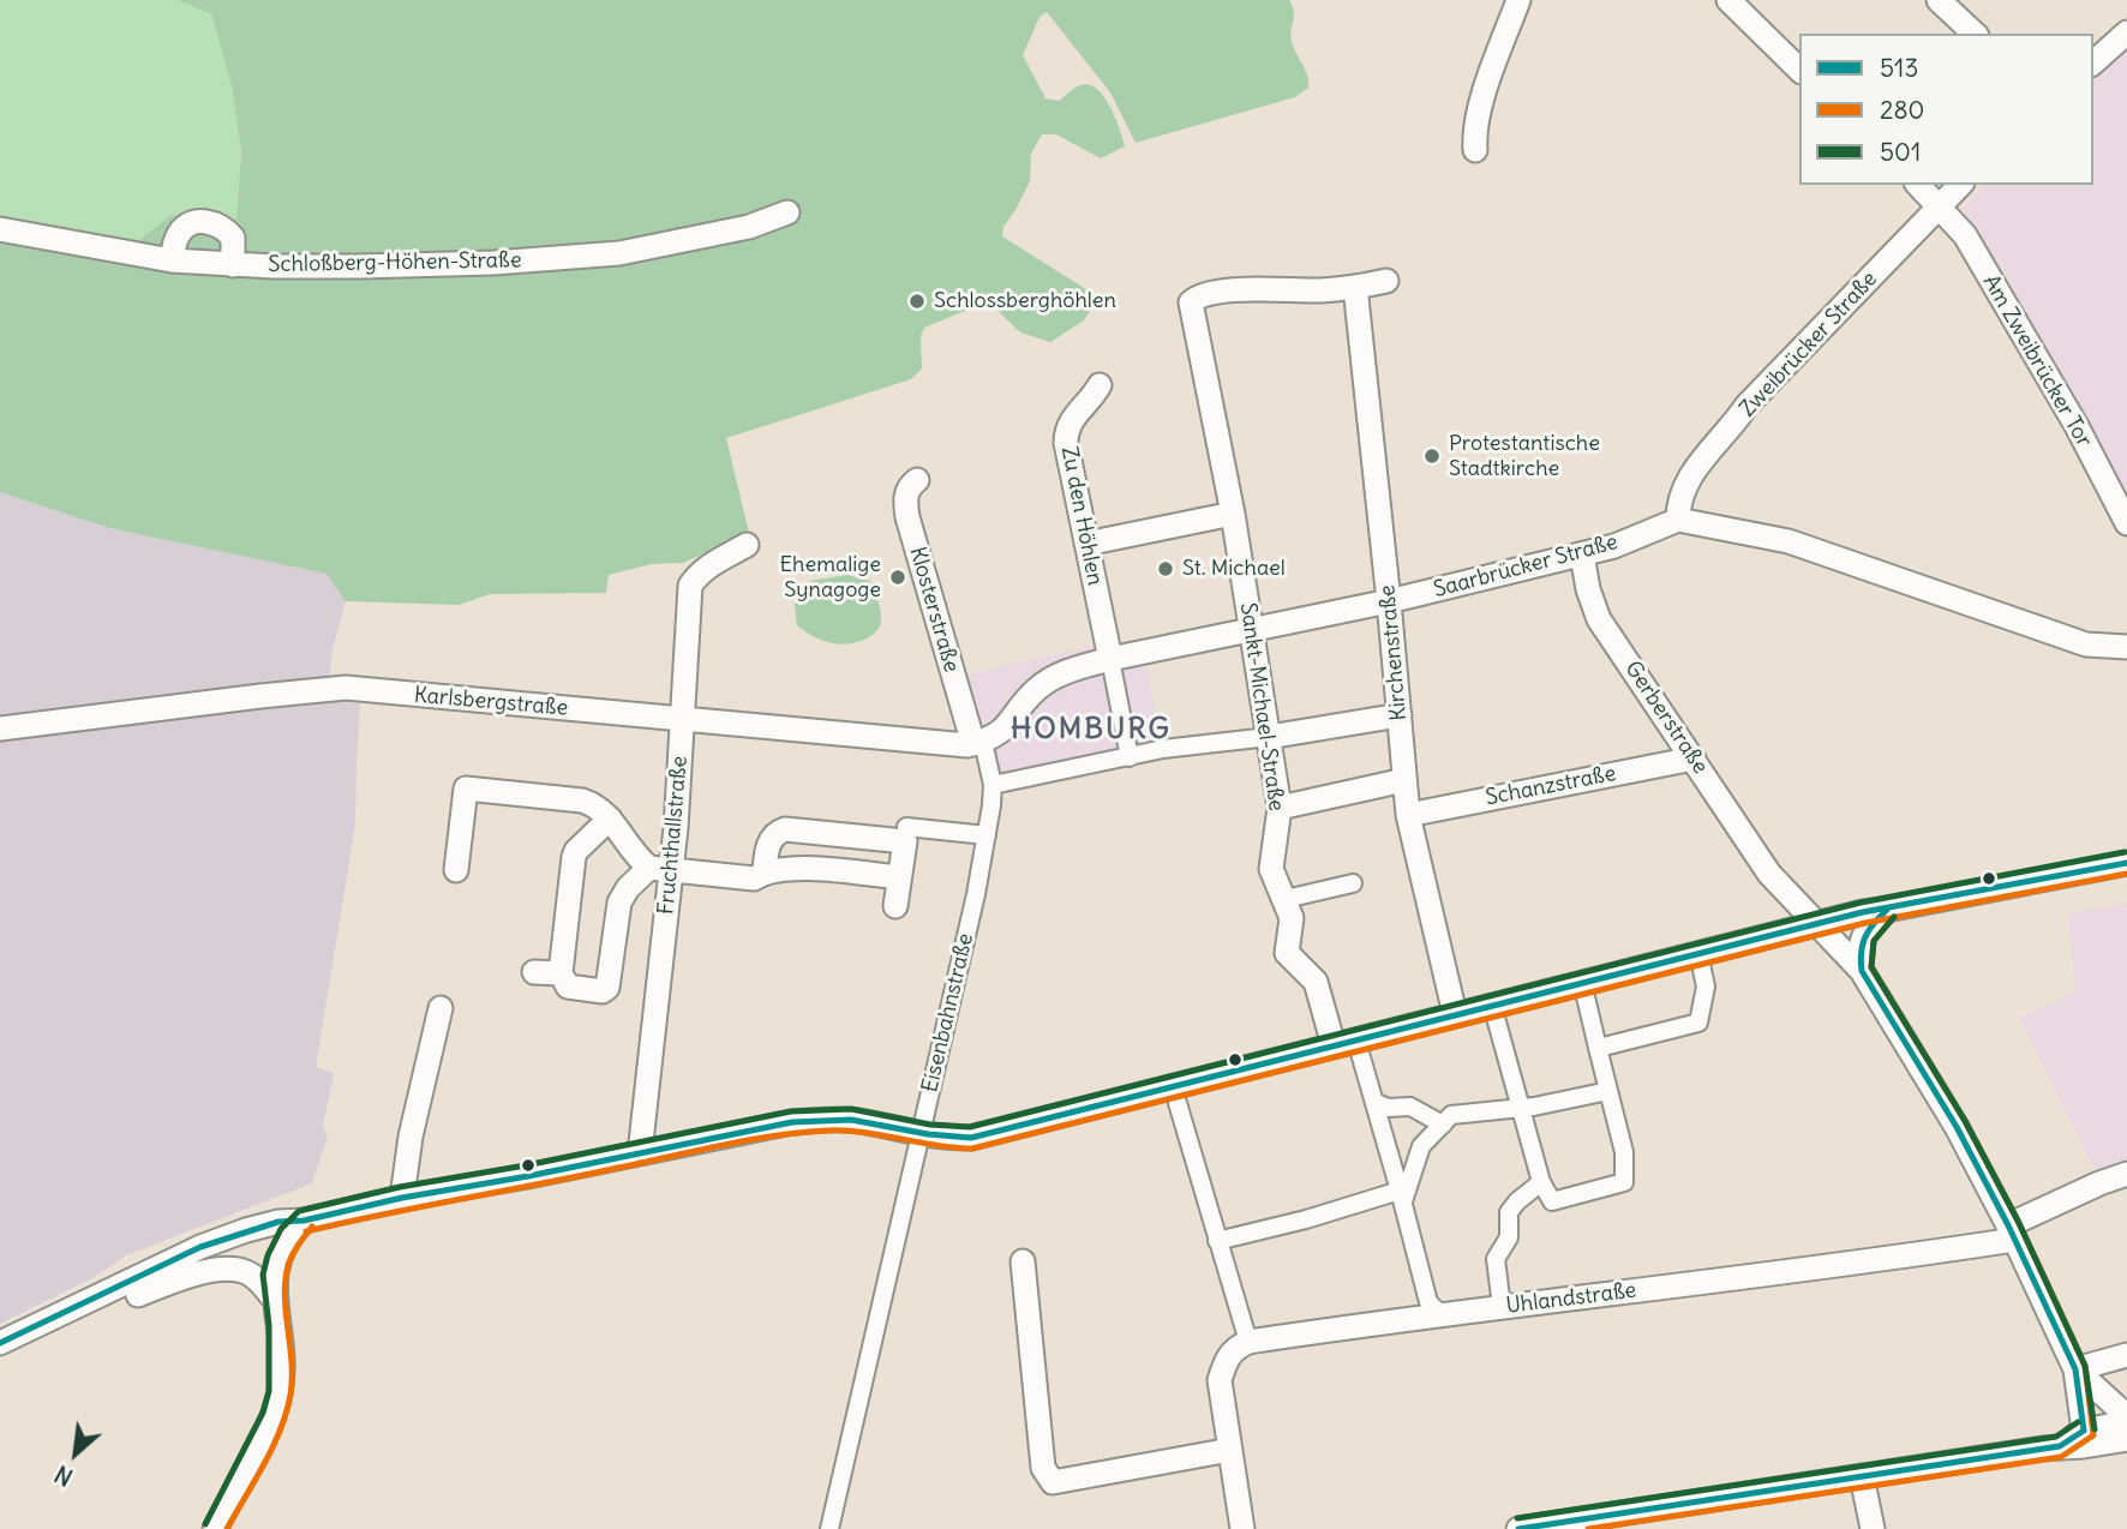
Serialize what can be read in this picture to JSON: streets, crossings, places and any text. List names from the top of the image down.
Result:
{
  "streets": {
    "street": [
      "Schloßberg-Höhen-Straße",
      "Zweibrücker Straße",
      "Am Zweibrücker Tor",
      "Zu den Höhlen",
      "Saarbrücker Straße",
      "Klosterstraße",
      "Kirchenstraße",
      "Karlsbergstraße",
      "Sankt-Michael-Straße",
      "Gerberstraße",
      "Schanzstraße",
      "Fruchthallstraße",
      "Eisenbahnstraße",
      "Uhlandstraße"
    ]
  },
  "crossings": [
    ["Zweibrücker Straße", "Am Zweibrücker Tor"],
    ["Zweibrücker Straße", "Saarbrücker Straße"],
    ["Zu den Höhlen", "Saarbrücker Straße"],
    ["Saarbrücker Straße", "Klosterstraße"],
    ["Saarbrücker Straße", "Kirchenstraße"],
    ["Saarbrücker Straße", "Karlsbergstraße"],
    ["Saarbrücker Straße", "Sankt-Michael-Straße"],
    ["Saarbrücker Straße", "Gerberstraße"],
    ["Saarbrücker Straße", "Eisenbahnstraße"],
    ["Klosterstraße", "Karlsbergstraße"],
    ["Klosterstraße", "Eisenbahnstraße"],
    ["Kirchenstraße", "Sankt-Michael-Straße"],
    ["Kirchenstraße", "Schanzstraße"],
    ["Karlsbergstraße", "Fruchthallstraße"],
    ["Karlsbergstraße", "Eisenbahnstraße"],
    ["Gerberstraße", "Schanzstraße"],
    ["Gerberstraße", "Uhlandstraße"]
  ],
  "districts": ["HOMBURG"],
  "places": [
    "Schlossberghöhlen",
    "Protestantische Stadtkirche",
    "St. Michael",
    "Ehemalige Synagoge"
  ],
  "lines": ["transit line 501", "transit line 513", "transit line 280"],
  "legend": ["513", "280", "501"],
  "north": "bottom left"
}
